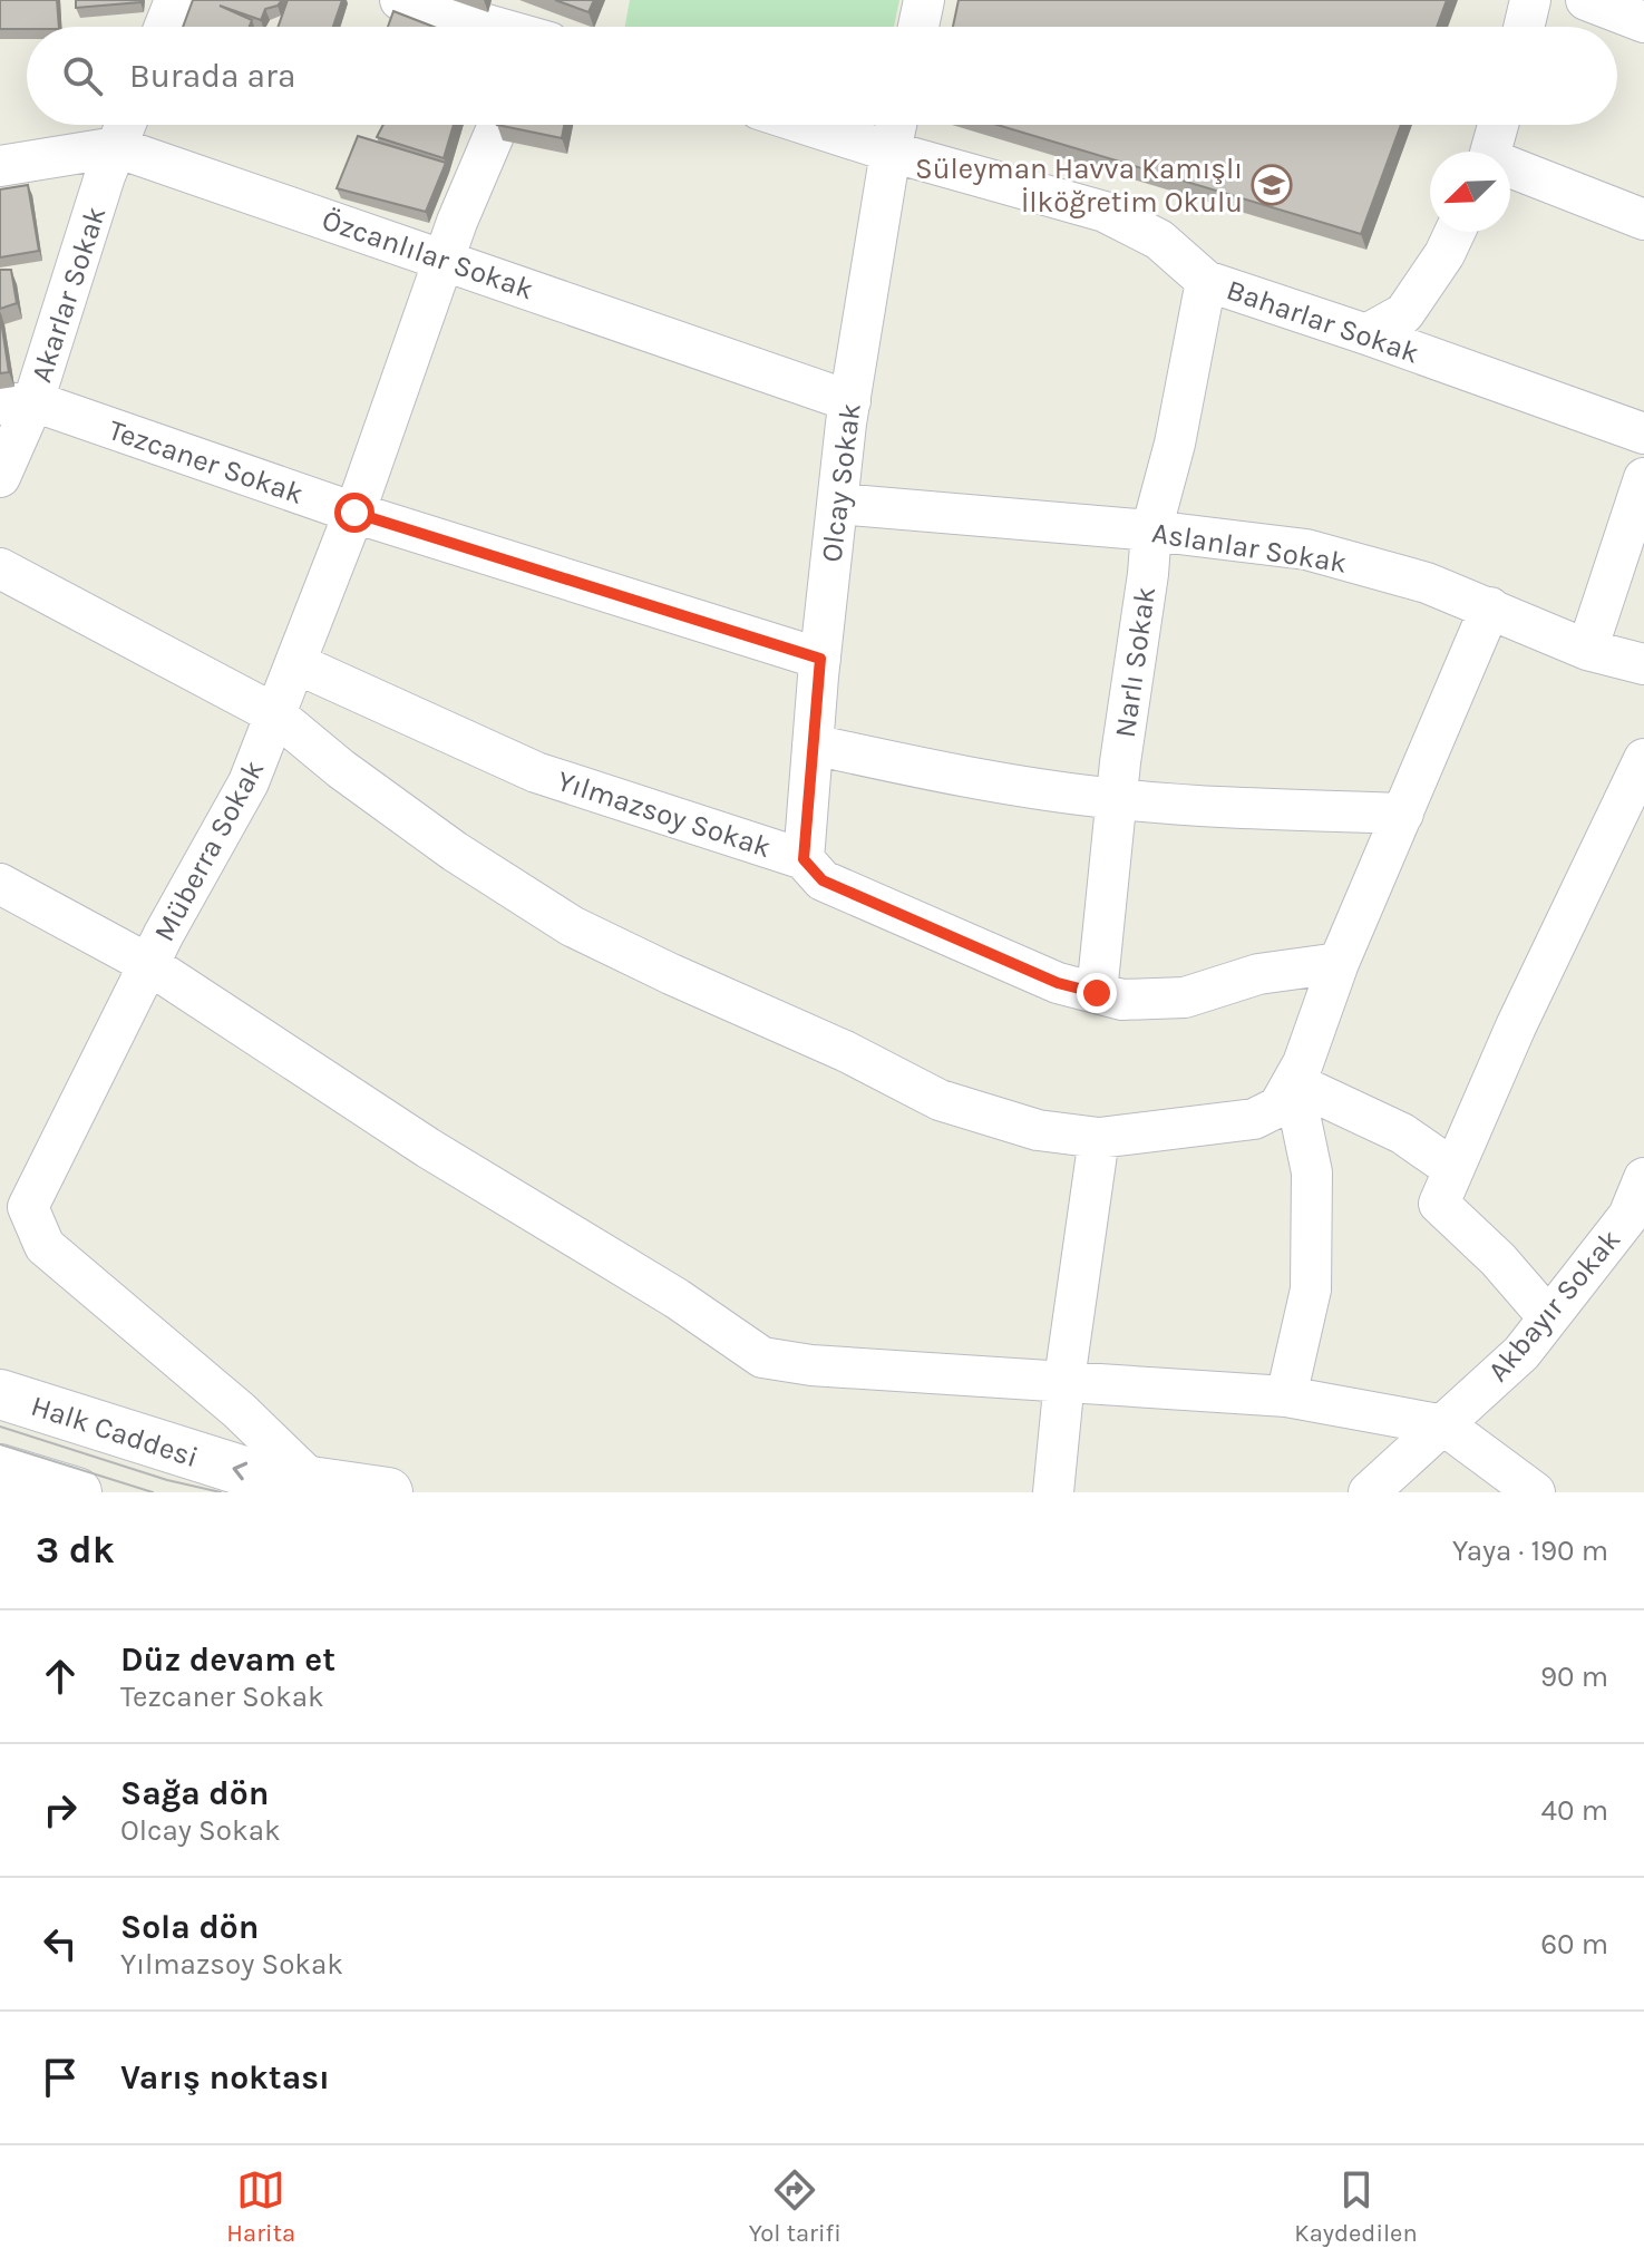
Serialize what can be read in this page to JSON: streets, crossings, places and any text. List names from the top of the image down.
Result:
{
  "streets": {
    "main road": ["Halk Caddesi"],
    "street": [
      "Özcanlılar Sokak",
      "Akarlar Sokak",
      "Baharlar Sokak",
      "Tezcaner Sokak",
      "Olcay Sokak",
      "Aslanlar Sokak",
      "Narlı Sokak",
      "Yılmazsoy Sokak",
      "Müberra Sokak",
      "Akbayır Sokak"
    ]
  },
  "crossings": [
    ["Özcanlılar Sokak", "Akarlar Sokak"],
    ["Özcanlılar Sokak", "Olcay Sokak"],
    ["Özcanlılar Sokak", "Müberra Sokak"],
    ["Akarlar Sokak", "Tezcaner Sokak"],
    ["Baharlar Sokak", "Olcay Sokak"],
    ["Baharlar Sokak", "Narlı Sokak"],
    ["Tezcaner Sokak", "Olcay Sokak"],
    ["Tezcaner Sokak", "Müberra Sokak"],
    ["Olcay Sokak", "Aslanlar Sokak"],
    ["Olcay Sokak", "Yılmazsoy Sokak"],
    ["Aslanlar Sokak", "Narlı Sokak"],
    ["Narlı Sokak", "Yılmazsoy Sokak"],
    ["Yılmazsoy Sokak", "Müberra Sokak"],
    ["Müberra Sokak", "Halk Caddesi"]
  ],
  "one_way": ["Halk Caddesi"],
  "places": {
    "school or university": ["Süleyman Havva Kamışlı İlköğretim Okulu"]
  },
  "north": "bottom left",
  "page": {
    "search": "Burada ara",
    "heading": ["3 dk", "Yaya · 190 m"],
    "list": [
      ["Düz devam et", "Tezcaner Sokak", "90 m"],
      ["Sağa dön", "Olcay Sokak", "40 m"],
      ["Sola dön", "Yılmazsoy Sokak", "60 m"],
      "Varış noktası"
    ],
    "nav": ["Harita", "Yol tarifi", "Kaydedilen"]
  }
}
